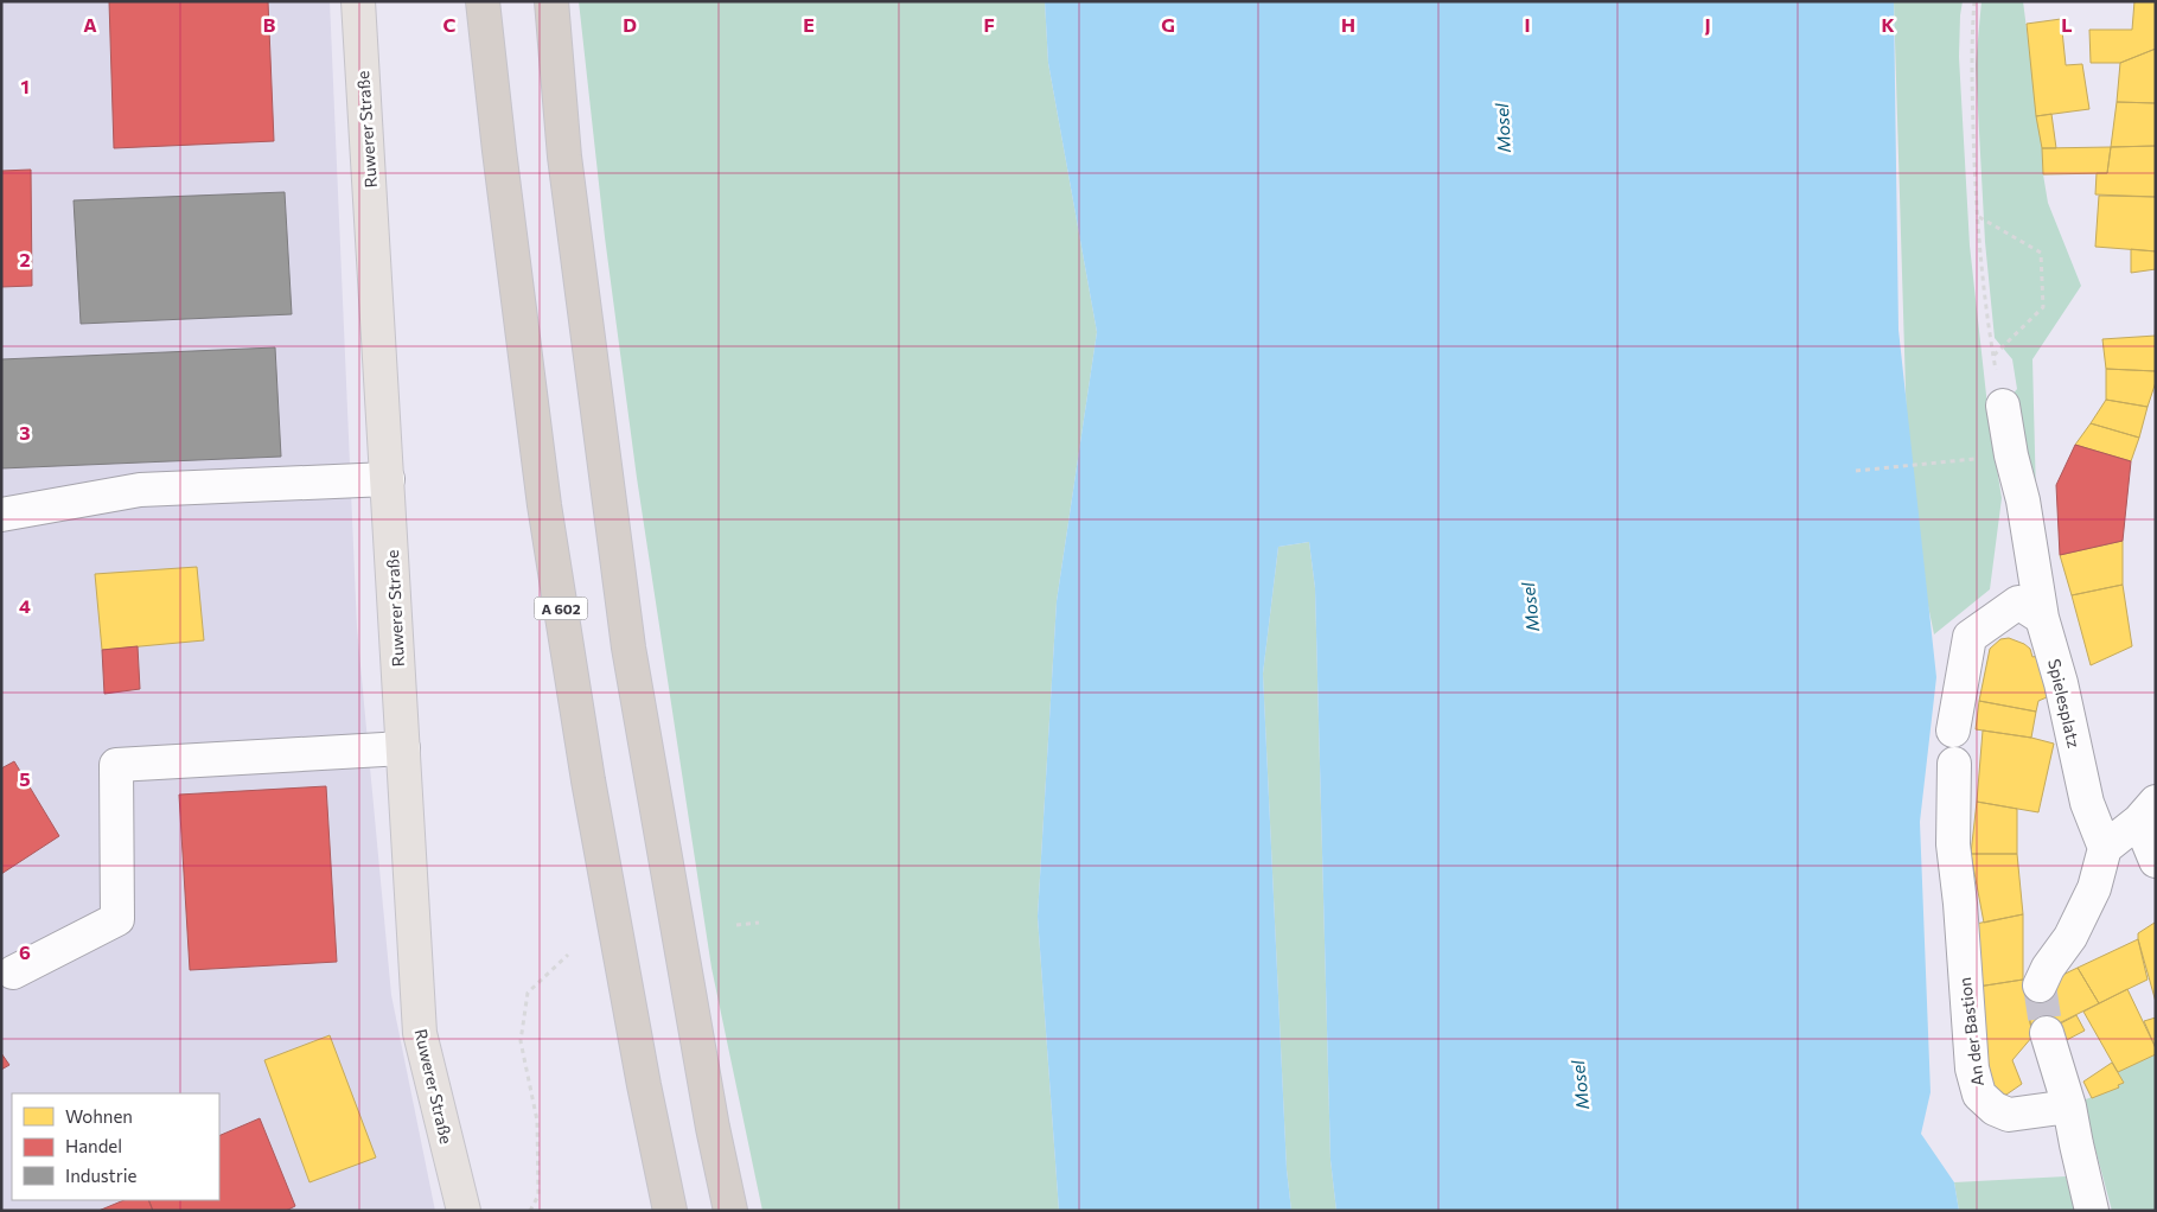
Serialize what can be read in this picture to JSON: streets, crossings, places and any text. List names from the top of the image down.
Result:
{
  "streets": {
    "highway": ["A 602"],
    "main road": ["Ruwerer Straße"],
    "street": ["Spielesplatz", "An der Bastion"]
  },
  "water": ["Mosel"],
  "legend": ["Wohnen", "Handel", "Industrie"],
  "grid": {
    "columns": [
      "A",
      "B",
      "C",
      "D",
      "E",
      "F",
      "G",
      "H",
      "I",
      "J",
      "K",
      "L"
    ],
    "rows": [
      "1",
      "2",
      "3",
      "4",
      "5",
      "6"
    ]
  }
}
